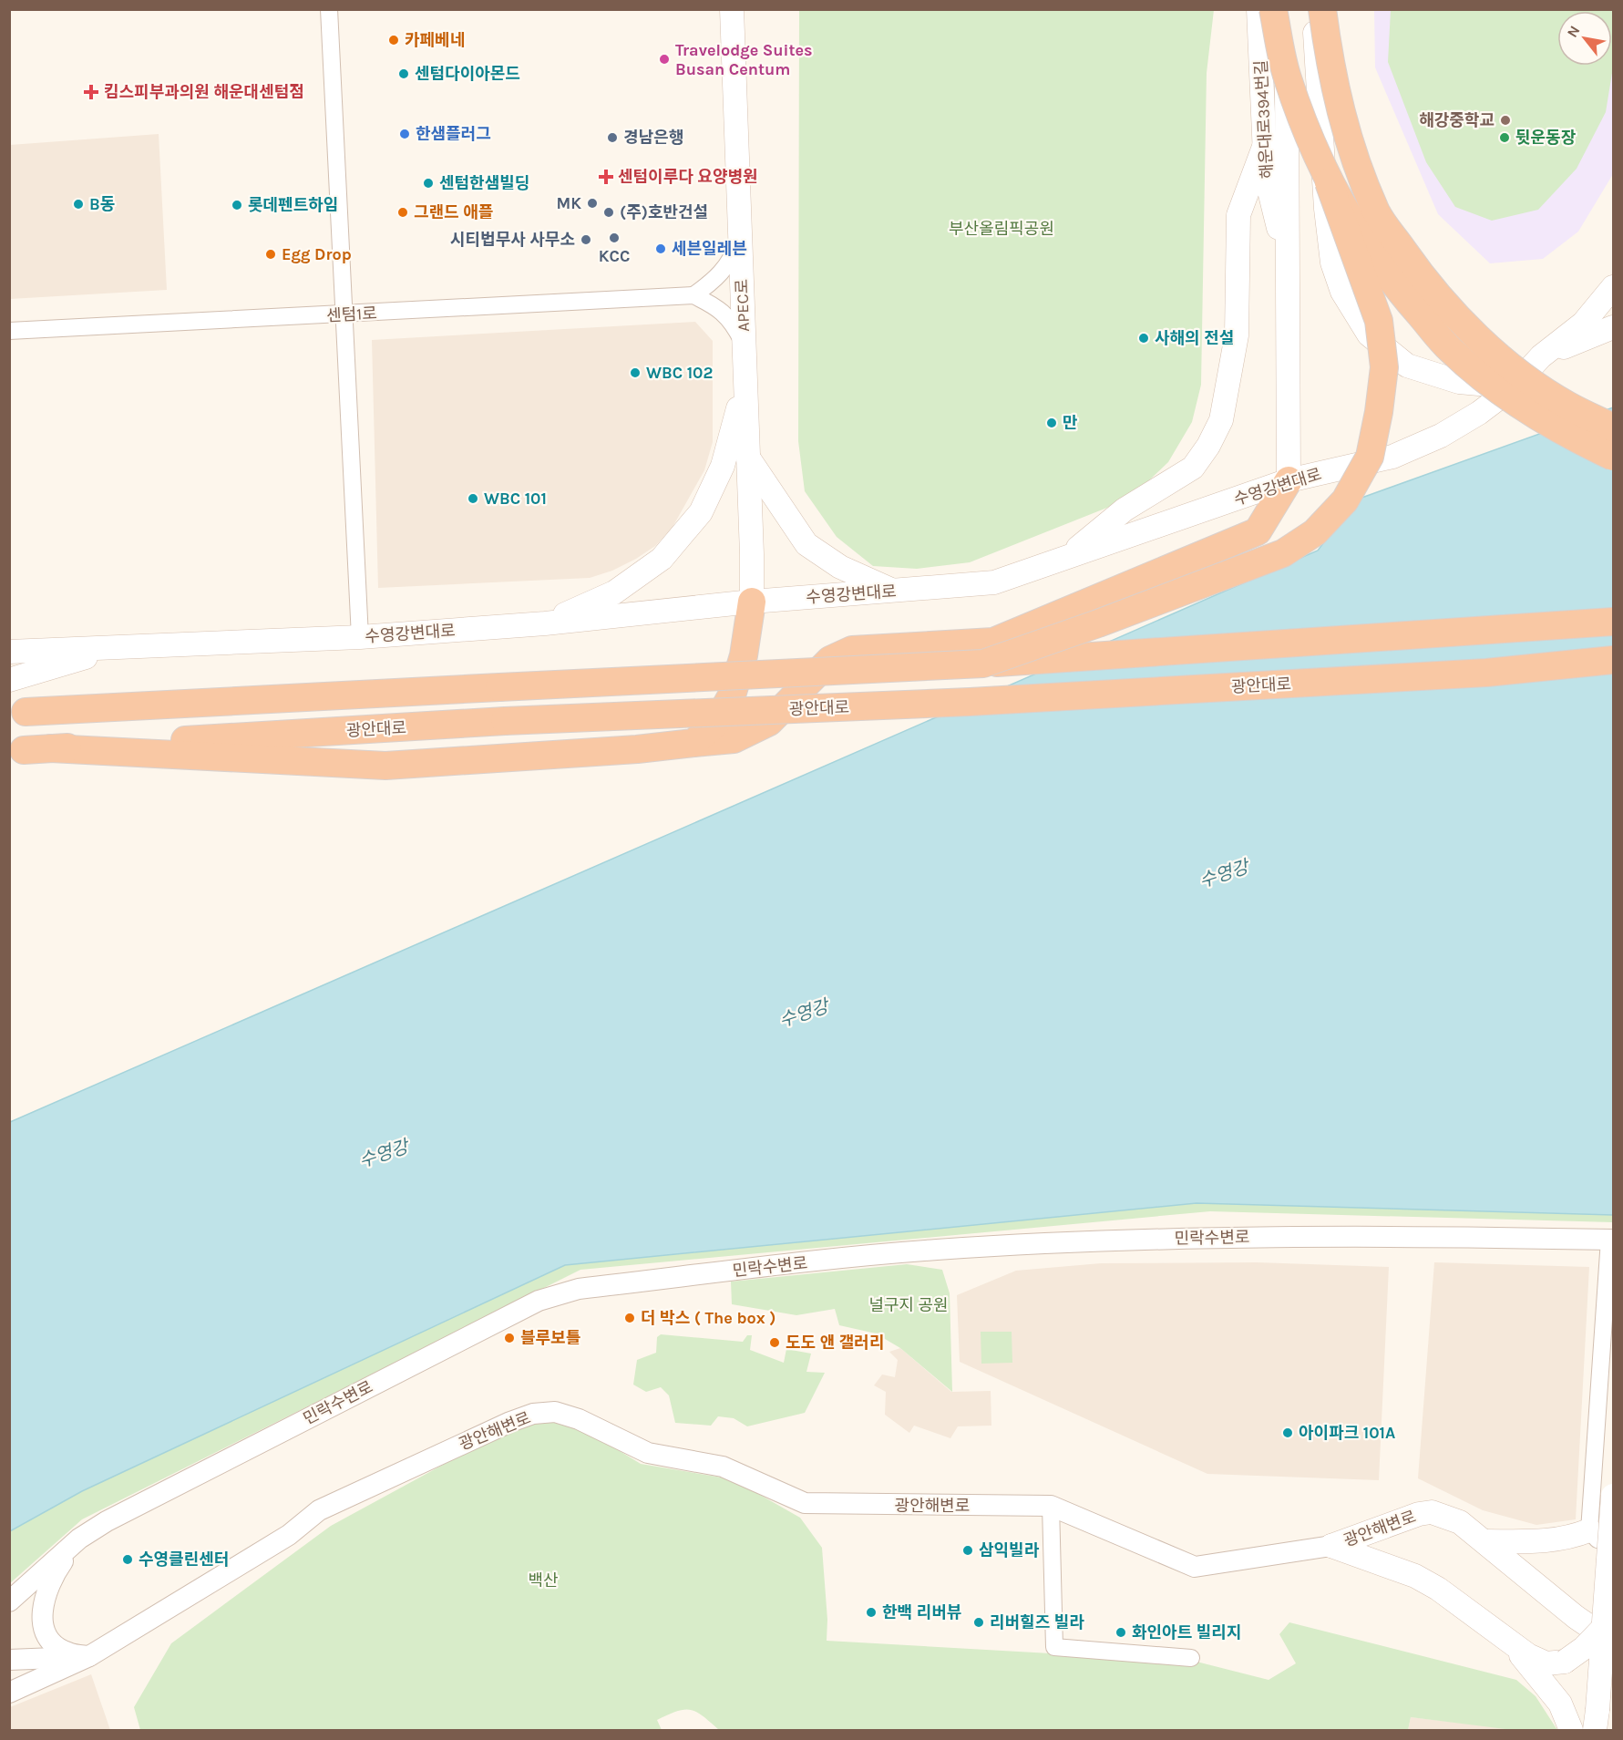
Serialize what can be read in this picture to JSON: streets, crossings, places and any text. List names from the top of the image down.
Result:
{
  "streets": {
    "highway": ["광안대로"],
    "main road": [
      "해운대로394번길",
      "APEC로",
      "수영강변대로",
      "광안해변로"
    ],
    "street": ["센텀1로", "민락수변로"]
  },
  "crossings": [
    ["해운대로394번길", "수영강변대로"],
    ["APEC로", "수영강변대로"]
  ],
  "water": ["수영강"],
  "parks": ["부산올림픽공원", "널구지 공원", "백산"],
  "places": {
    "other": [
      "카페베네",
      "Travelodge Suites Busan Centum",
      "센텀다이아몬드",
      "해강중학교",
      "한샘플러그",
      "경남은행",
      "뒷운동장",
      "센텀한샘빌딩",
      "MK",
      "B동",
      "롯데펜트하임",
      "그랜드 애플",
      "(주)호반건설",
      "KCC",
      "시티법무사 사무소",
      "세븐일레븐",
      "Egg Drop",
      "사해의 전설",
      "WBC 102",
      "만",
      "WBC 101",
      "더 박스 ( The box )",
      "블루보틀",
      "도도 앤 갤러리",
      "아이파크 101A",
      "삼익빌라",
      "수영클린센터",
      "한백 리버뷰",
      "리버힐즈 빌라",
      "화인아트 빌리지"
    ],
    "health": ["킴스피부과의원 해운대센텀점", "센텀이루다 요양병원"]
  },
  "north": "top left"
}
